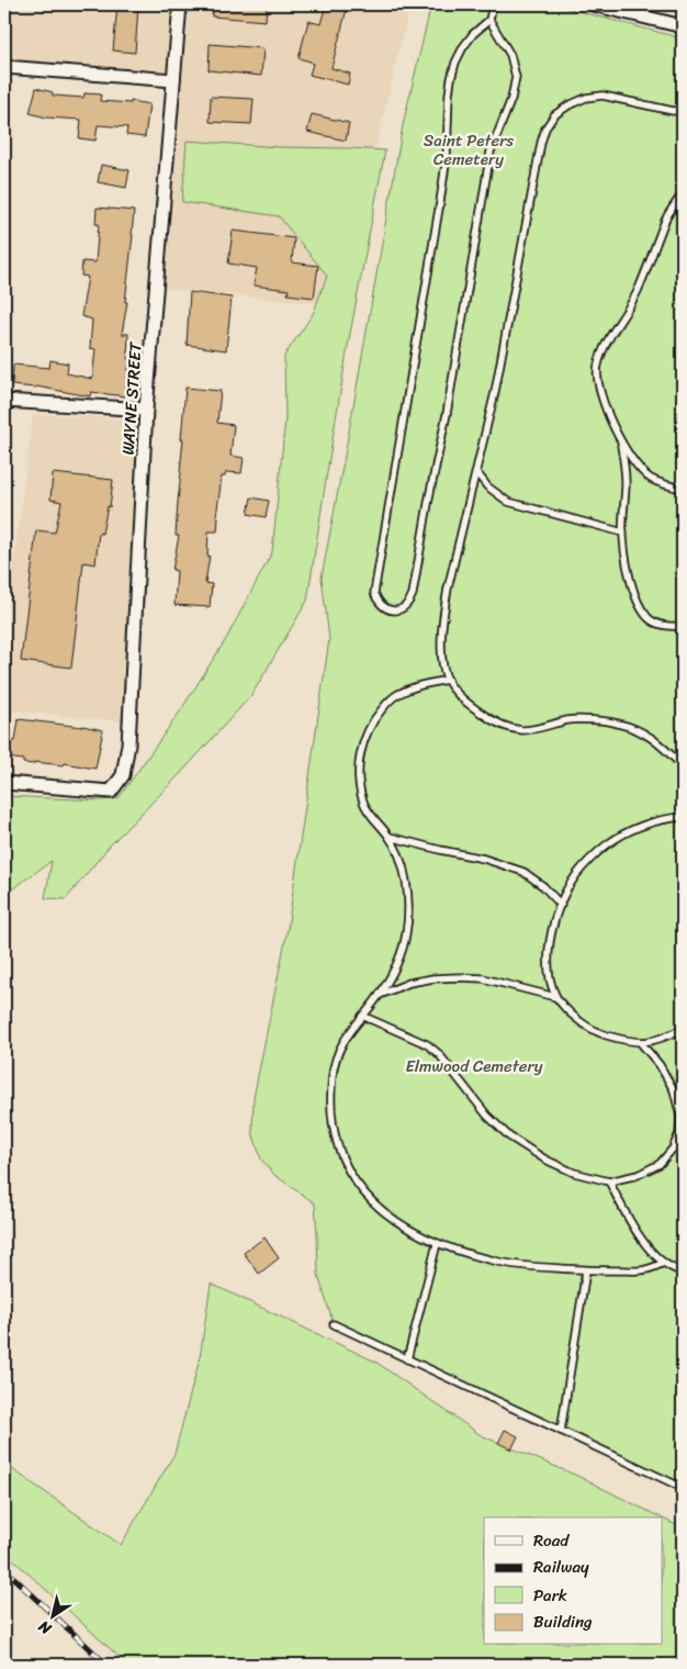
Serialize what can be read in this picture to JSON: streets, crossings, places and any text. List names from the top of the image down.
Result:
{
  "streets": {
    "street": ["WAYNE STREET"]
  },
  "parks": ["Saint Peters Cemetery", "Elmwood Cemetery"],
  "legend": [
    "Road",
    "Railway",
    "Park",
    "Building"
  ],
  "north": "bottom left"
}
